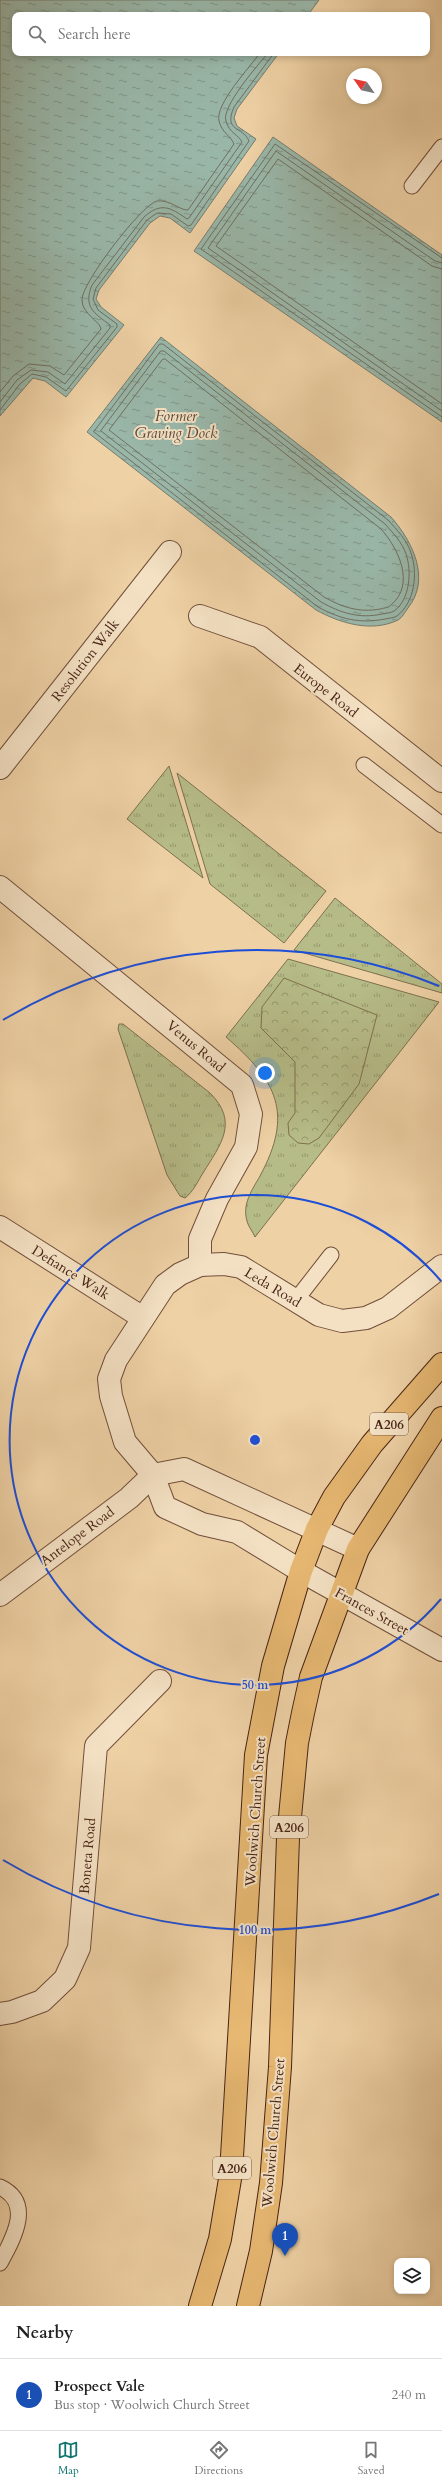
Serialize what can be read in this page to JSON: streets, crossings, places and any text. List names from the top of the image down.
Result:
{
  "streets": {
    "main road": ["A206", "Woolwich Church Street"],
    "street": [
      "Resolution Walk",
      "Europe Road",
      "Venus Road",
      "Defiance Walk",
      "Leda Road",
      "Antelope Road",
      "Frances Street",
      "Boneta Road"
    ]
  },
  "crossings": [
    ["Venus Road", "Leda Road"],
    ["Defiance Walk", "Leda Road"],
    ["Leda Road", "Antelope Road"],
    ["Leda Road", "Frances Street"],
    ["Leda Road", "Woolwich Church Street"],
    ["Frances Street", "Woolwich Church Street"]
  ],
  "water": ["Former Graving Dock"],
  "north": "top left",
  "page": {
    "search": "Search here",
    "pins": "1",
    "heading": "Nearby",
    "list": [
      {
        "mark": "1",
        "name": "Prospect Vale",
        "note": "Bus stop · Woolwich Church Street",
        "value": "240 m"
      }
    ],
    "nav": ["Map", "Directions", "Saved"]
  },
  "rings": ["50 m", "100 m"]
}
